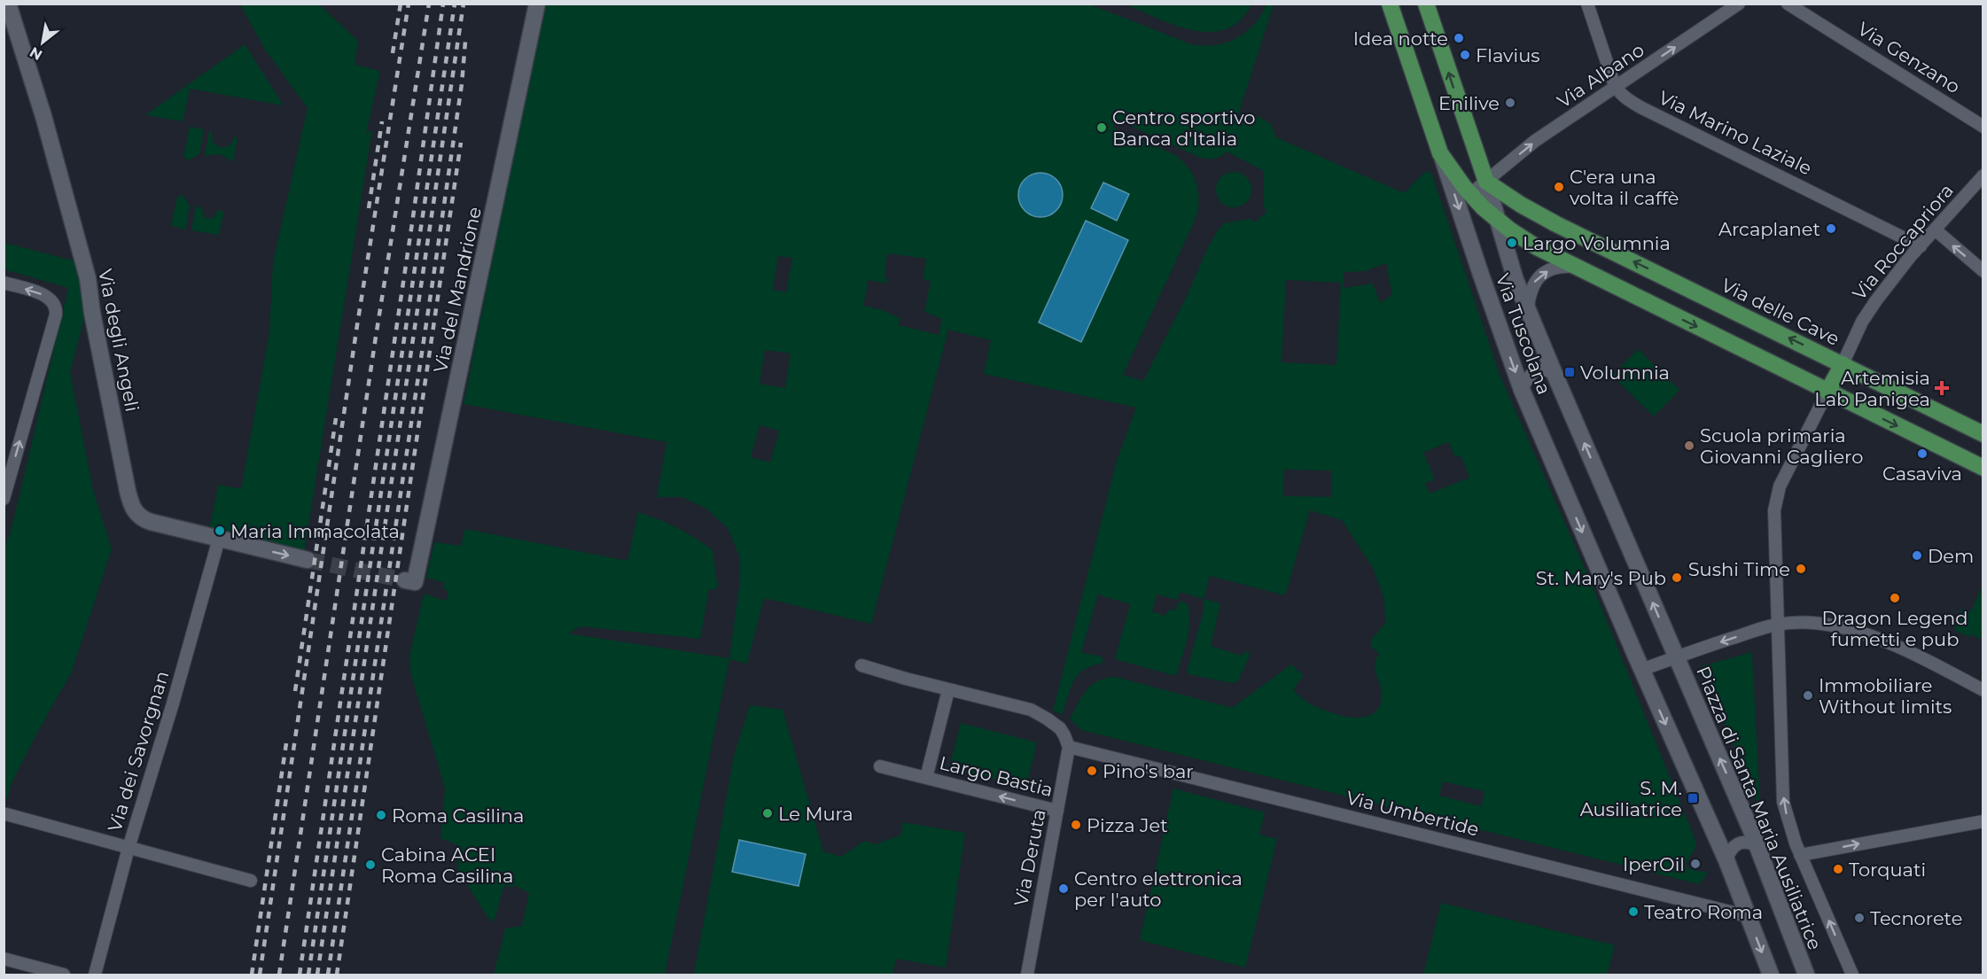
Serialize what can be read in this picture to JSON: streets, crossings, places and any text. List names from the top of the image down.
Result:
{
  "streets": {
    "main road": [
      "Via del Mandrione",
      "Via delle Cave",
      "Via Tuscolana",
      "Via degli Angeli",
      "Piazza di Santa Maria Ausiliatrice"
    ],
    "street": [
      "Via Genzano",
      "Via Albano",
      "Via Marino Laziale",
      "Via Roccapriora",
      "Via dei Savorgnan",
      "Largo Bastia",
      "Via Umbertide",
      "Via Deruta"
    ]
  },
  "crossings": [
    ["Via Albano", "Via Marino Laziale"],
    ["Via Albano", "Via delle Cave"],
    ["Via Albano", "Via Tuscolana"],
    ["Via Marino Laziale", "Via Roccapriora"],
    ["Via Roccapriora", "Via delle Cave"],
    ["Via delle Cave", "Via Tuscolana"],
    ["Via Tuscolana", "Piazza di Santa Maria Ausiliatrice"],
    ["Via degli Angeli", "Via dei Savorgnan"],
    ["Largo Bastia", "Via Deruta"],
    ["Via Umbertide", "Via Deruta"]
  ],
  "one_way": ["Via Albano", "Piazza di Santa Maria Ausiliatrice"],
  "places": {
    "other": [
      "Idea notte",
      "Flavius",
      "Enilive",
      "Centro sportivo Banca d'Italia",
      "C'era una volta il caffè",
      "Arcaplanet",
      "Largo Volumnia",
      "Scuola primaria Giovanni Cagliero",
      "Casaviva",
      "Maria Immacolata",
      "Dem",
      "Sushi Time",
      "St. Mary's Pub",
      "Dragon Legend fumetti e pub",
      "Immobiliare Without limits",
      "Pino's bar",
      "Le Mura",
      "Roma Casilina",
      "Pizza Jet",
      "IperOil",
      "Cabina ACEI Roma Casilina",
      "Torquati",
      "Centro elettronica per l'auto",
      "Teatro Roma",
      "Tecnorete"
    ],
    "transit": ["Volumnia", "S. M. Ausiliatrice"],
    "health": ["Artemisia Lab Panigea"]
  },
  "north": "bottom left"
}
